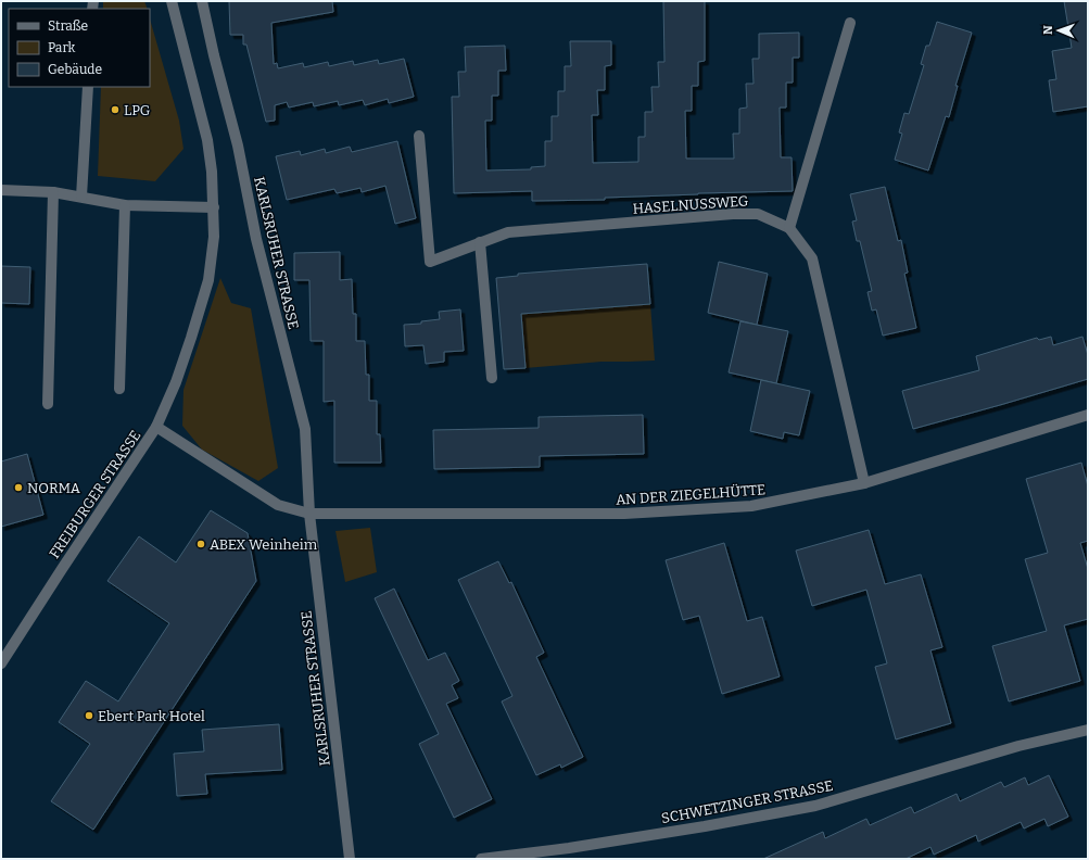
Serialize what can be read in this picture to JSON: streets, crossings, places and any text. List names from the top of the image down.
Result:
{
  "streets": {
    "street": [
      "HASELNUSSWEG",
      "KARLSRUHER STRASSE",
      "FREIBURGER STRASSE",
      "AN DER ZIEGELHÜTTE",
      "SCHWETZINGER STRASSE"
    ]
  },
  "crossings": [
    ["HASELNUSSWEG", "AN DER ZIEGELHÜTTE"],
    ["KARLSRUHER STRASSE", "AN DER ZIEGELHÜTTE"]
  ],
  "places": [
    "LPG",
    "NORMA",
    "ABEX Weinheim",
    "Ebert Park Hotel"
  ],
  "legend": ["Straße", "Park", "Gebäude"],
  "north": "left"
}
